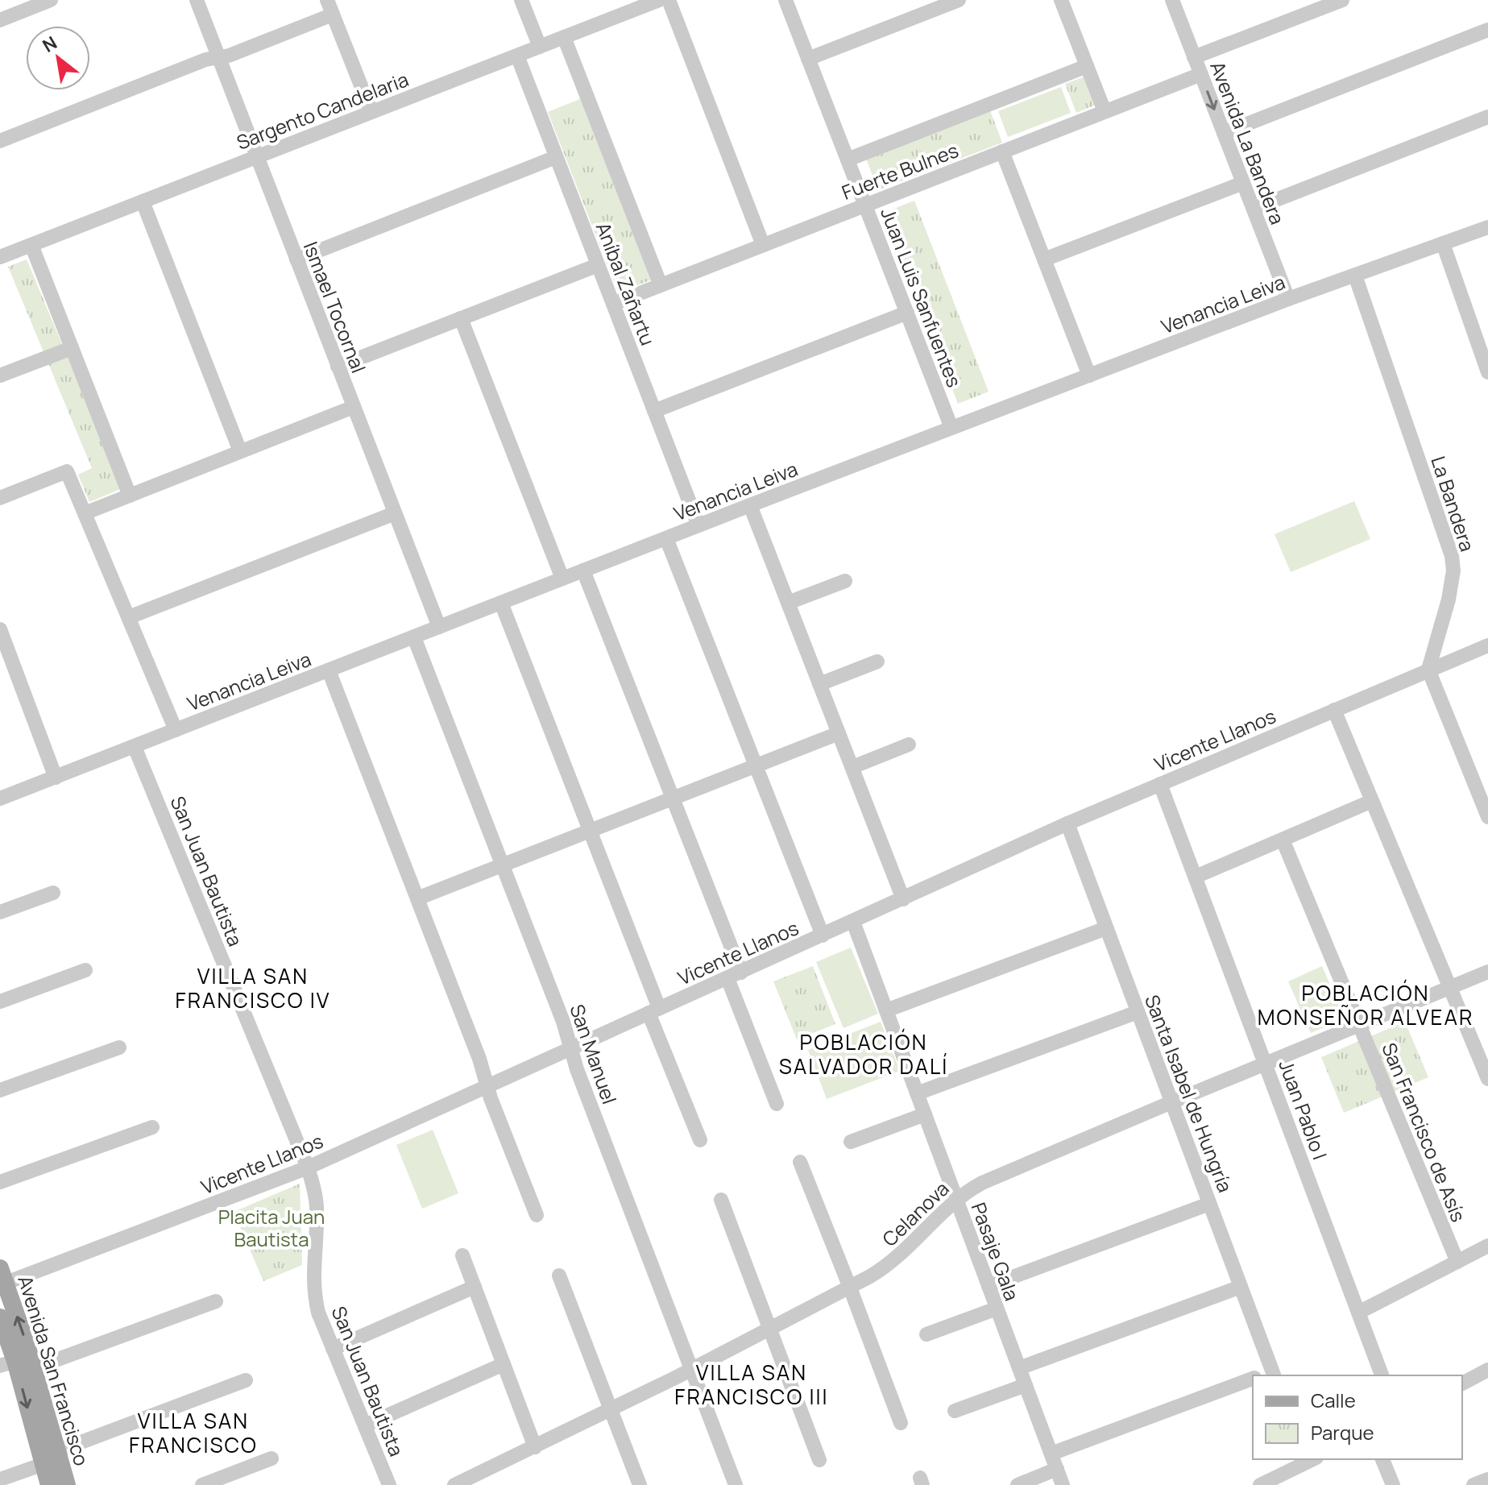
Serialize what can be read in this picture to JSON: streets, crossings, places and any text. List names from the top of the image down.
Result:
{
  "streets": {
    "main road": ["Avenida San Francisco"],
    "street": [
      "Sargento Candelaria",
      "Avenida La Bandera",
      "Fuerte Bulnes",
      "Aníbal Zañartu",
      "Juan Luis Sanfuentes",
      "Venancia Leiva",
      "Ismael Tocornal",
      "La Bandera",
      "Vicente Llanos",
      "San Juan Bautista",
      "San Manuel",
      "Santa Isabel de Hungría",
      "Juan Pablo I",
      "San Francisco de Asís",
      "Celanova",
      "Pasaje Gala"
    ]
  },
  "crossings": [
    ["Sargento Candelaria", "Aníbal Zañartu"],
    ["Sargento Candelaria", "Ismael Tocornal"],
    ["Avenida La Bandera", "Fuerte Bulnes"],
    ["Avenida La Bandera", "Venancia Leiva"],
    ["Fuerte Bulnes", "Aníbal Zañartu"],
    ["Fuerte Bulnes", "Juan Luis Sanfuentes"],
    ["Aníbal Zañartu", "Venancia Leiva"],
    ["Juan Luis Sanfuentes", "Venancia Leiva"],
    ["Venancia Leiva", "Ismael Tocornal"],
    ["Venancia Leiva", "La Bandera"],
    ["Venancia Leiva", "San Juan Bautista"],
    ["Venancia Leiva", "San Manuel"],
    ["La Bandera", "Vicente Llanos"],
    ["Vicente Llanos", "San Juan Bautista"],
    ["Vicente Llanos", "San Manuel"],
    ["Vicente Llanos", "Santa Isabel de Hungría"],
    ["Vicente Llanos", "Juan Pablo I"],
    ["Vicente Llanos", "Pasaje Gala"],
    ["Vicente Llanos", "Avenida San Francisco"],
    ["San Manuel", "Celanova"],
    ["Santa Isabel de Hungría", "Celanova"],
    ["Juan Pablo I", "Celanova"],
    ["San Francisco de Asís", "Celanova"],
    ["Celanova", "Pasaje Gala"]
  ],
  "districts": [
    "VILLA SAN FRANCISCO IV",
    "POBLACIÓN MONSEÑOR ALVEAR",
    "POBLACIÓN SALVADOR DALÍ",
    "VILLA SAN FRANCISCO III",
    "VILLA SAN FRANCISCO"
  ],
  "parks": ["Placita Juan Bautista"],
  "legend": ["Calle", "Parque"],
  "north": "top left"
}
